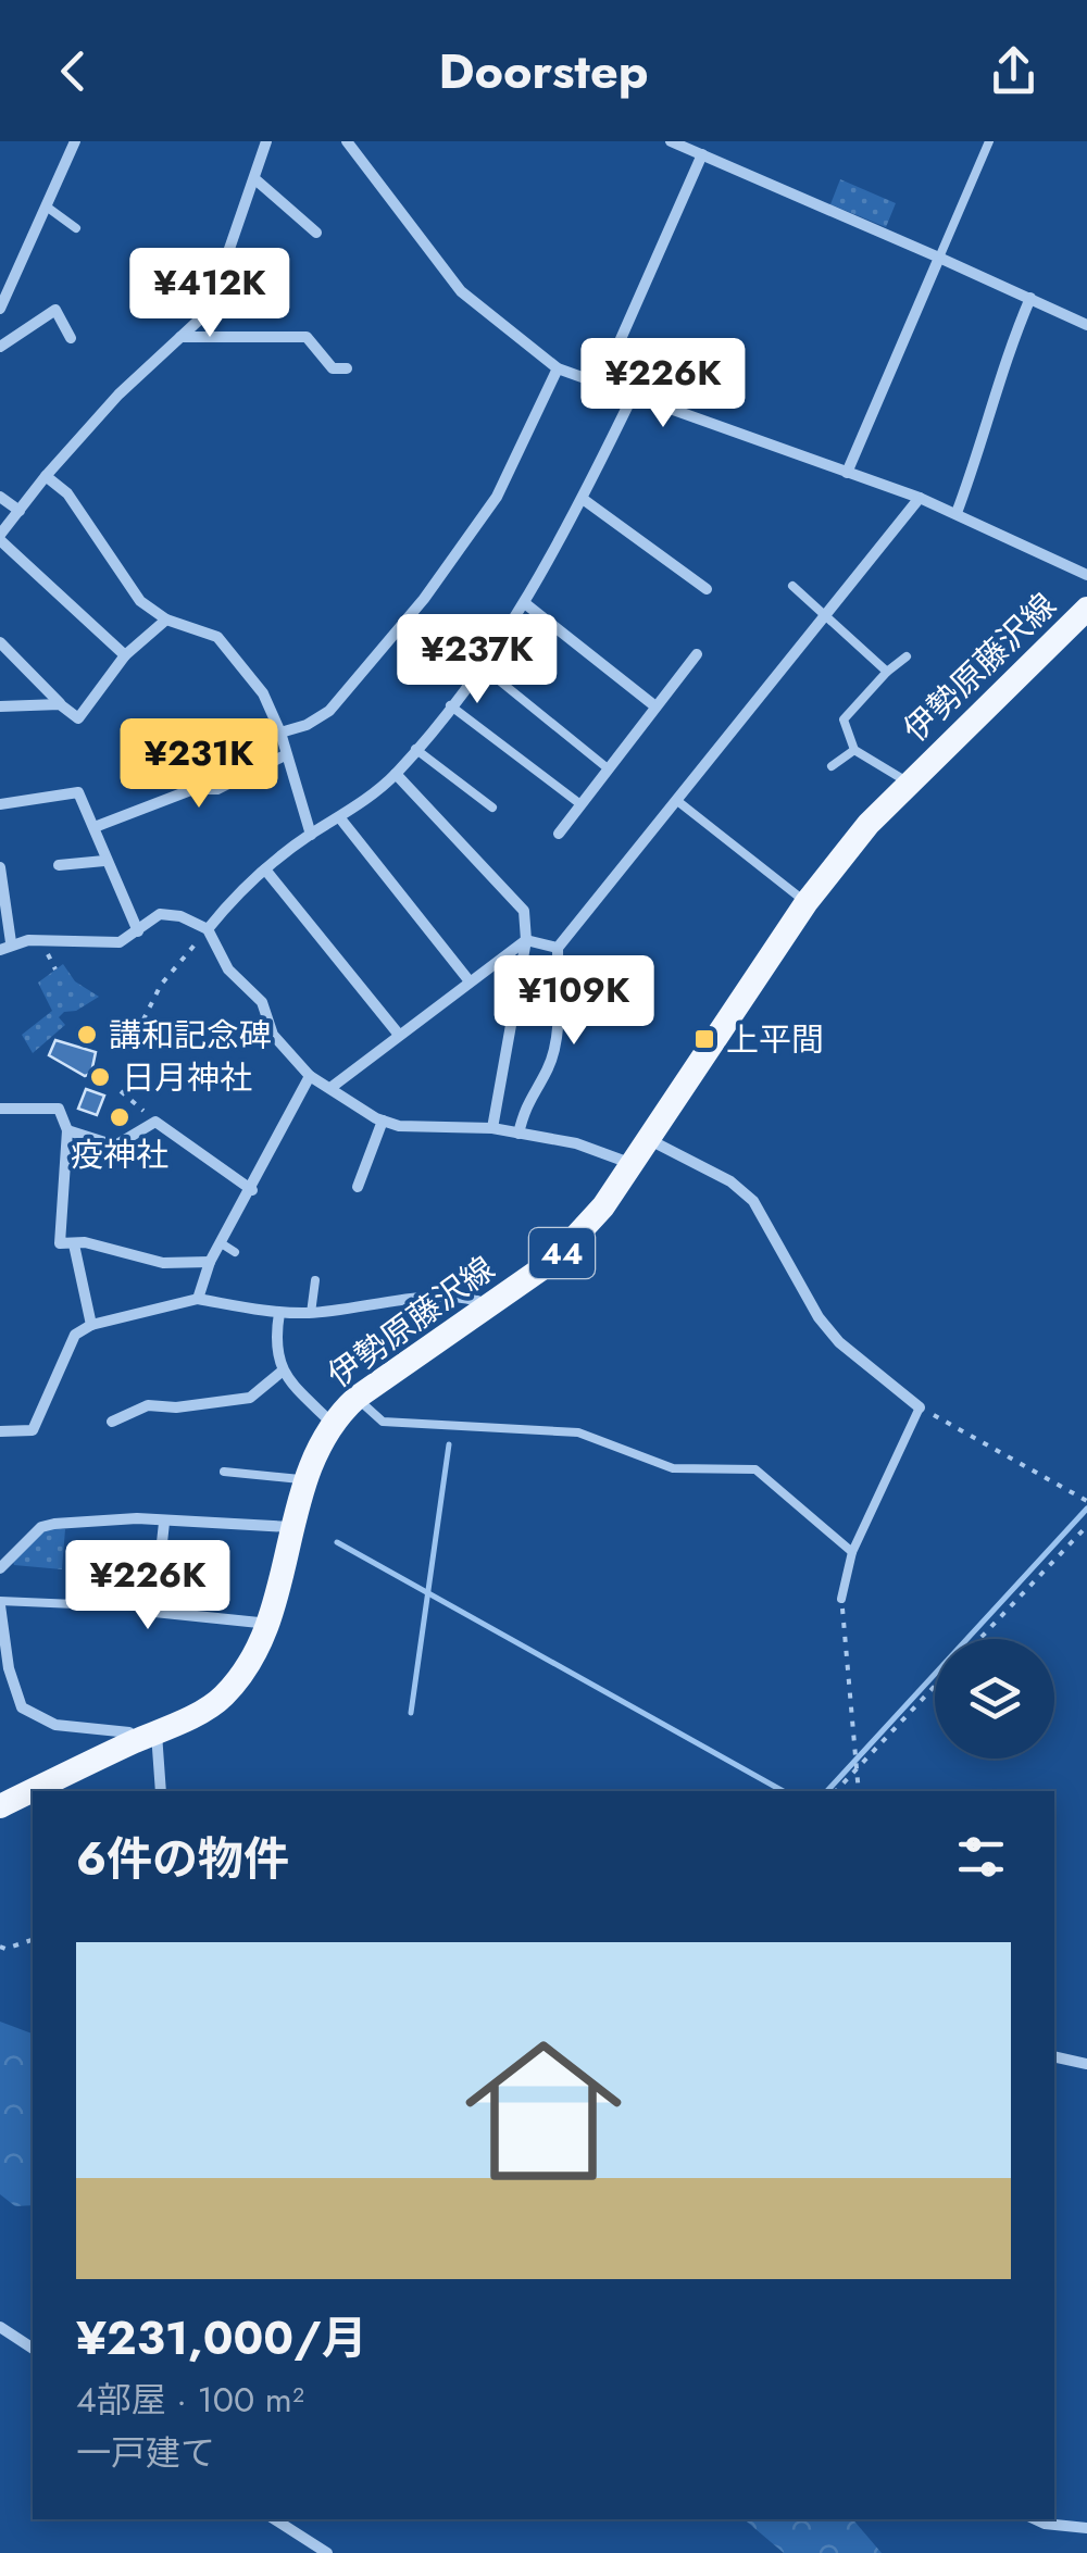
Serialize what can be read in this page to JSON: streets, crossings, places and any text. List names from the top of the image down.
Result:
{
  "streets": {
    "main road": ["伊勢原藤沢線", "44"]
  },
  "places": {
    "other": ["講和記念碑", "日月神社", "疫神社"],
    "transit": ["上平間"]
  },
  "page": {
    "header": "Doorstep",
    "price": [
      "¥412K",
      "¥226K",
      "¥237K",
      "¥231K",
      "¥109K",
      "¥226K"
    ],
    "heading": "6件の物件",
    "list": [
      {
        "name": "¥231,000/月",
        "note": "4部屋 · 100 m² · 一戸建て"
      }
    ]
  }
}
